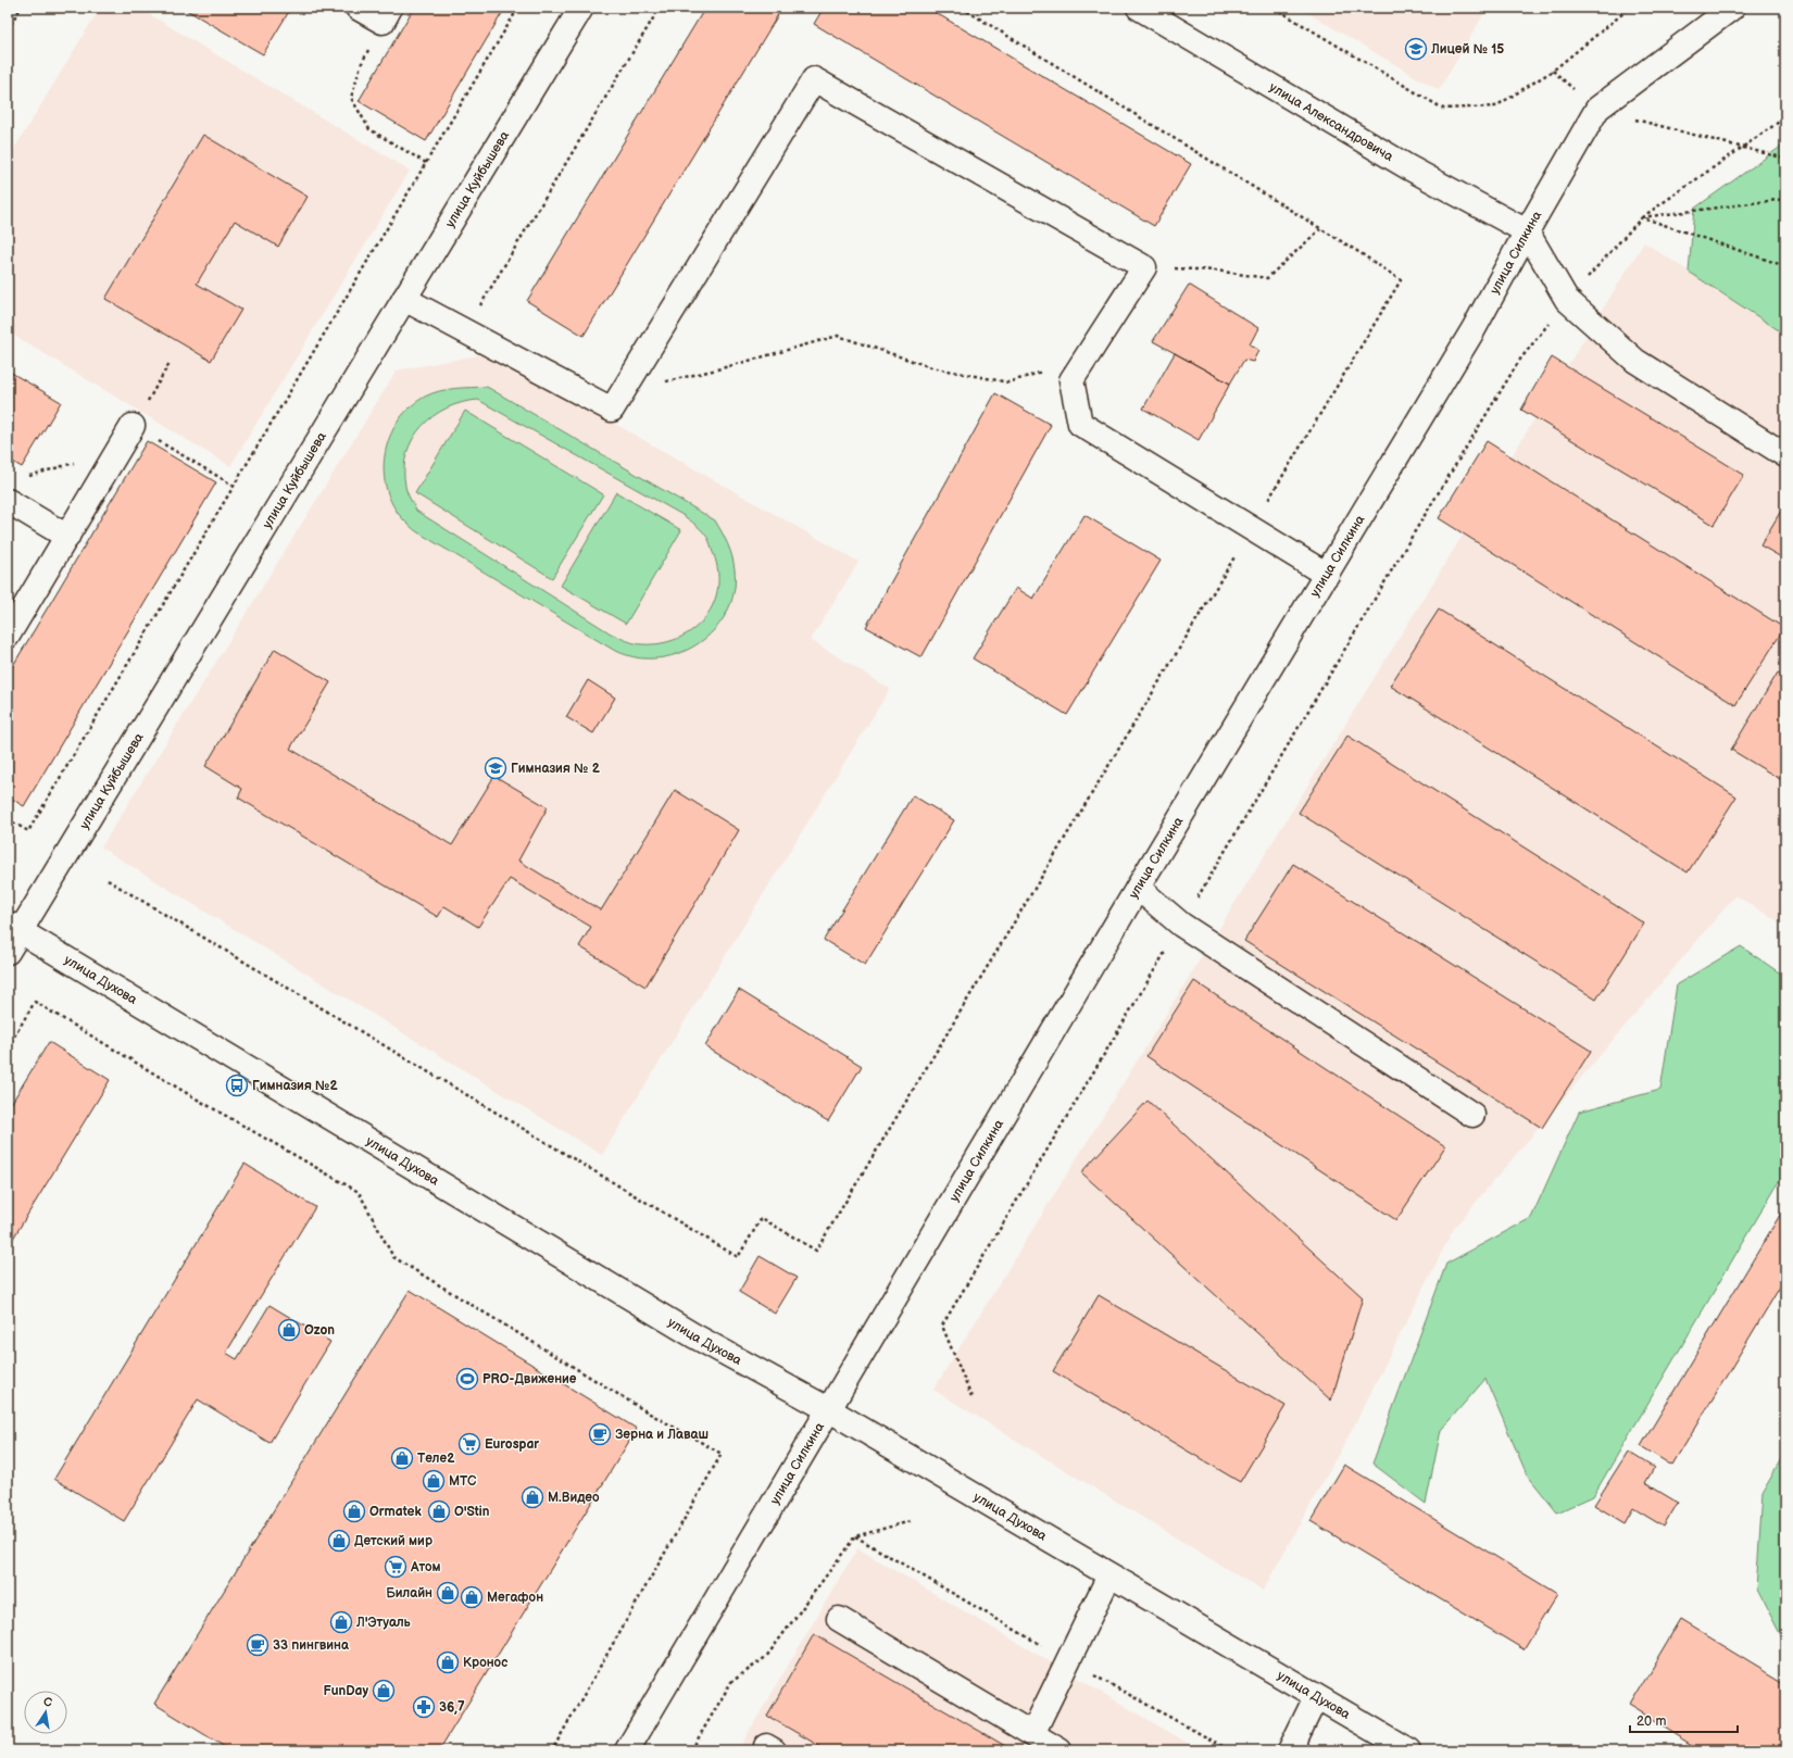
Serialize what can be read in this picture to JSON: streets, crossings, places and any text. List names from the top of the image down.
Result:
{
  "streets": {
    "street": [
      "улица Александровича",
      "улица Куйбышева",
      "улица Силкина",
      "улица Духова"
    ]
  },
  "crossings": [
    ["улица Александровича", "улица Силкина"],
    ["улица Куйбышева", "улица Духова"],
    ["улица Силкина", "улица Духова"]
  ],
  "places": {
    "school or university": ["Лицей № 15", "Гимназия № 2"],
    "bus stop": ["Гимназия №2"],
    "shop": [
      "Ozon",
      "Теле2",
      "МТС",
      "М.Видео",
      "Ormatek",
      "O'Stin",
      "Детский мир",
      "Билайн",
      "Мегафон",
      "Л'Этуаль",
      "Кронос",
      "FunDay"
    ],
    "sports": ["PRO-Движение"],
    "cafe": ["Зерна и Лаваш", "33 пингвина"],
    "supermarket": ["Eurospar", "Атом"],
    "pharmacy": ["36,7"]
  },
  "scale_bar": "20 m",
  "north": "top"
}
